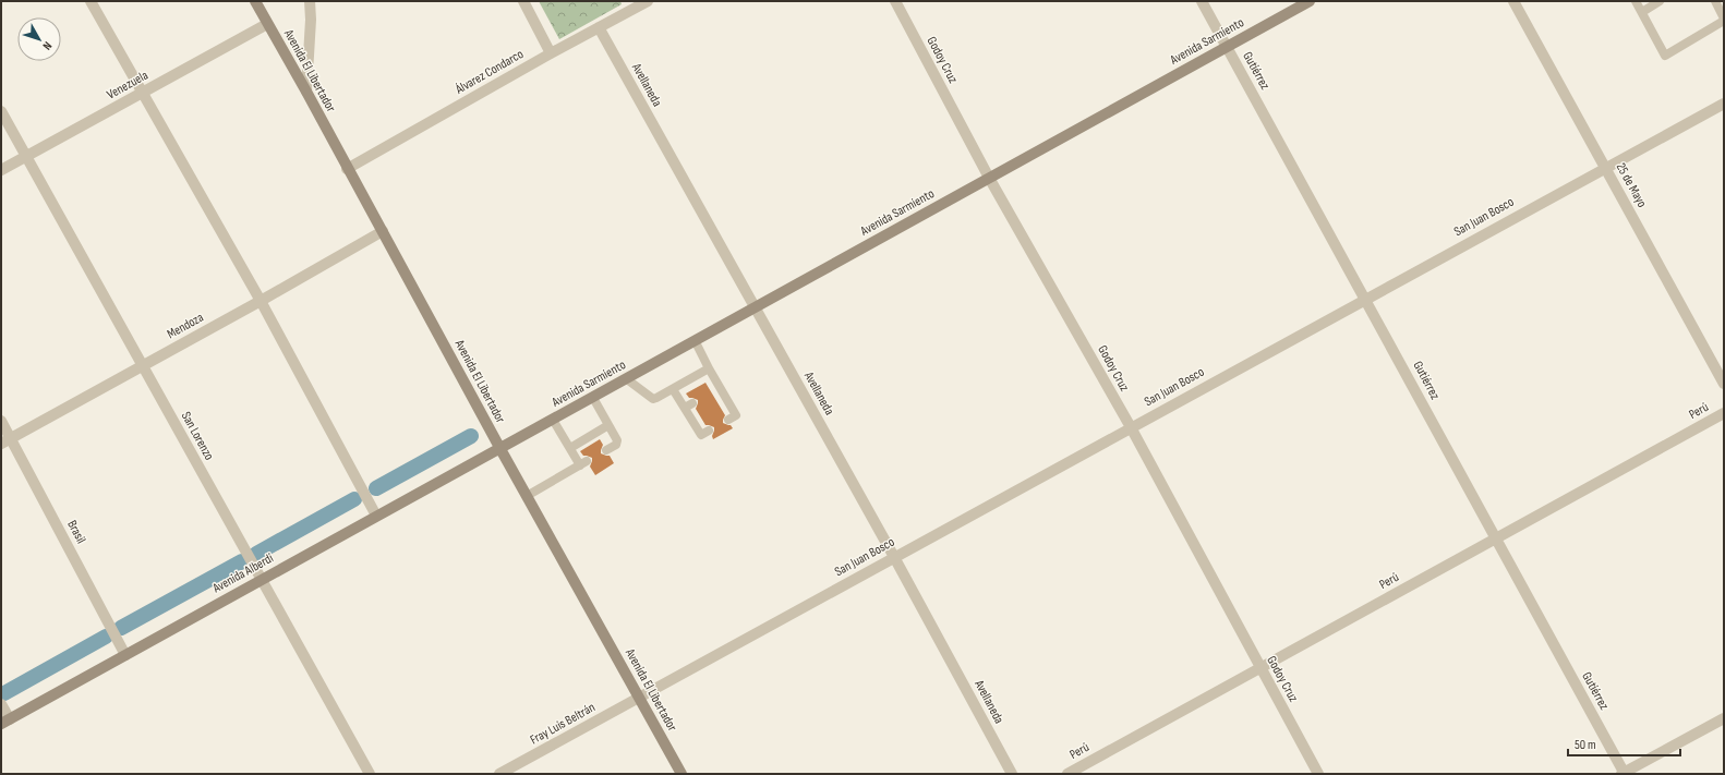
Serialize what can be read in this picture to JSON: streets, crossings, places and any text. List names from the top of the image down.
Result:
{
  "streets": {
    "main road": ["Avenida Sarmiento", "Avenida El Libertador", "Avenida Alberdi"],
    "street": [
      "Godoy Cruz",
      "Gutiérrez",
      "Álvarez Condarco",
      "Venezuela",
      "Avellaneda",
      "25 de Mayo",
      "San Juan Bosco",
      "Mendoza",
      "Perú",
      "San Lorenzo",
      "Brasil",
      "Fray Luis Beltrán"
    ]
  },
  "crossings": [
    ["Avenida Sarmiento", "Godoy Cruz"],
    ["Avenida Sarmiento", "Avenida El Libertador"],
    ["Avenida Sarmiento", "Gutiérrez"],
    ["Avenida Sarmiento", "Avellaneda"],
    ["Avenida Sarmiento", "Avenida Alberdi"],
    ["Godoy Cruz", "San Juan Bosco"],
    ["Godoy Cruz", "Perú"],
    ["Avenida El Libertador", "Álvarez Condarco"],
    ["Avenida El Libertador", "Venezuela"],
    ["Avenida El Libertador", "San Juan Bosco"],
    ["Avenida El Libertador", "Mendoza"],
    ["Avenida El Libertador", "Avenida Alberdi"],
    ["Avenida El Libertador", "Fray Luis Beltrán"],
    ["Gutiérrez", "San Juan Bosco"],
    ["Gutiérrez", "Perú"],
    ["Álvarez Condarco", "Avellaneda"],
    ["Venezuela", "San Lorenzo"],
    ["Avellaneda", "San Juan Bosco"],
    ["25 de Mayo", "San Juan Bosco"],
    ["San Juan Bosco", "Fray Luis Beltrán"],
    ["Mendoza", "San Lorenzo"],
    ["Mendoza", "Brasil"],
    ["San Lorenzo", "Avenida Alberdi"],
    ["Brasil", "Avenida Alberdi"]
  ],
  "scale_bar": "50 m",
  "north": "bottom right"
}
